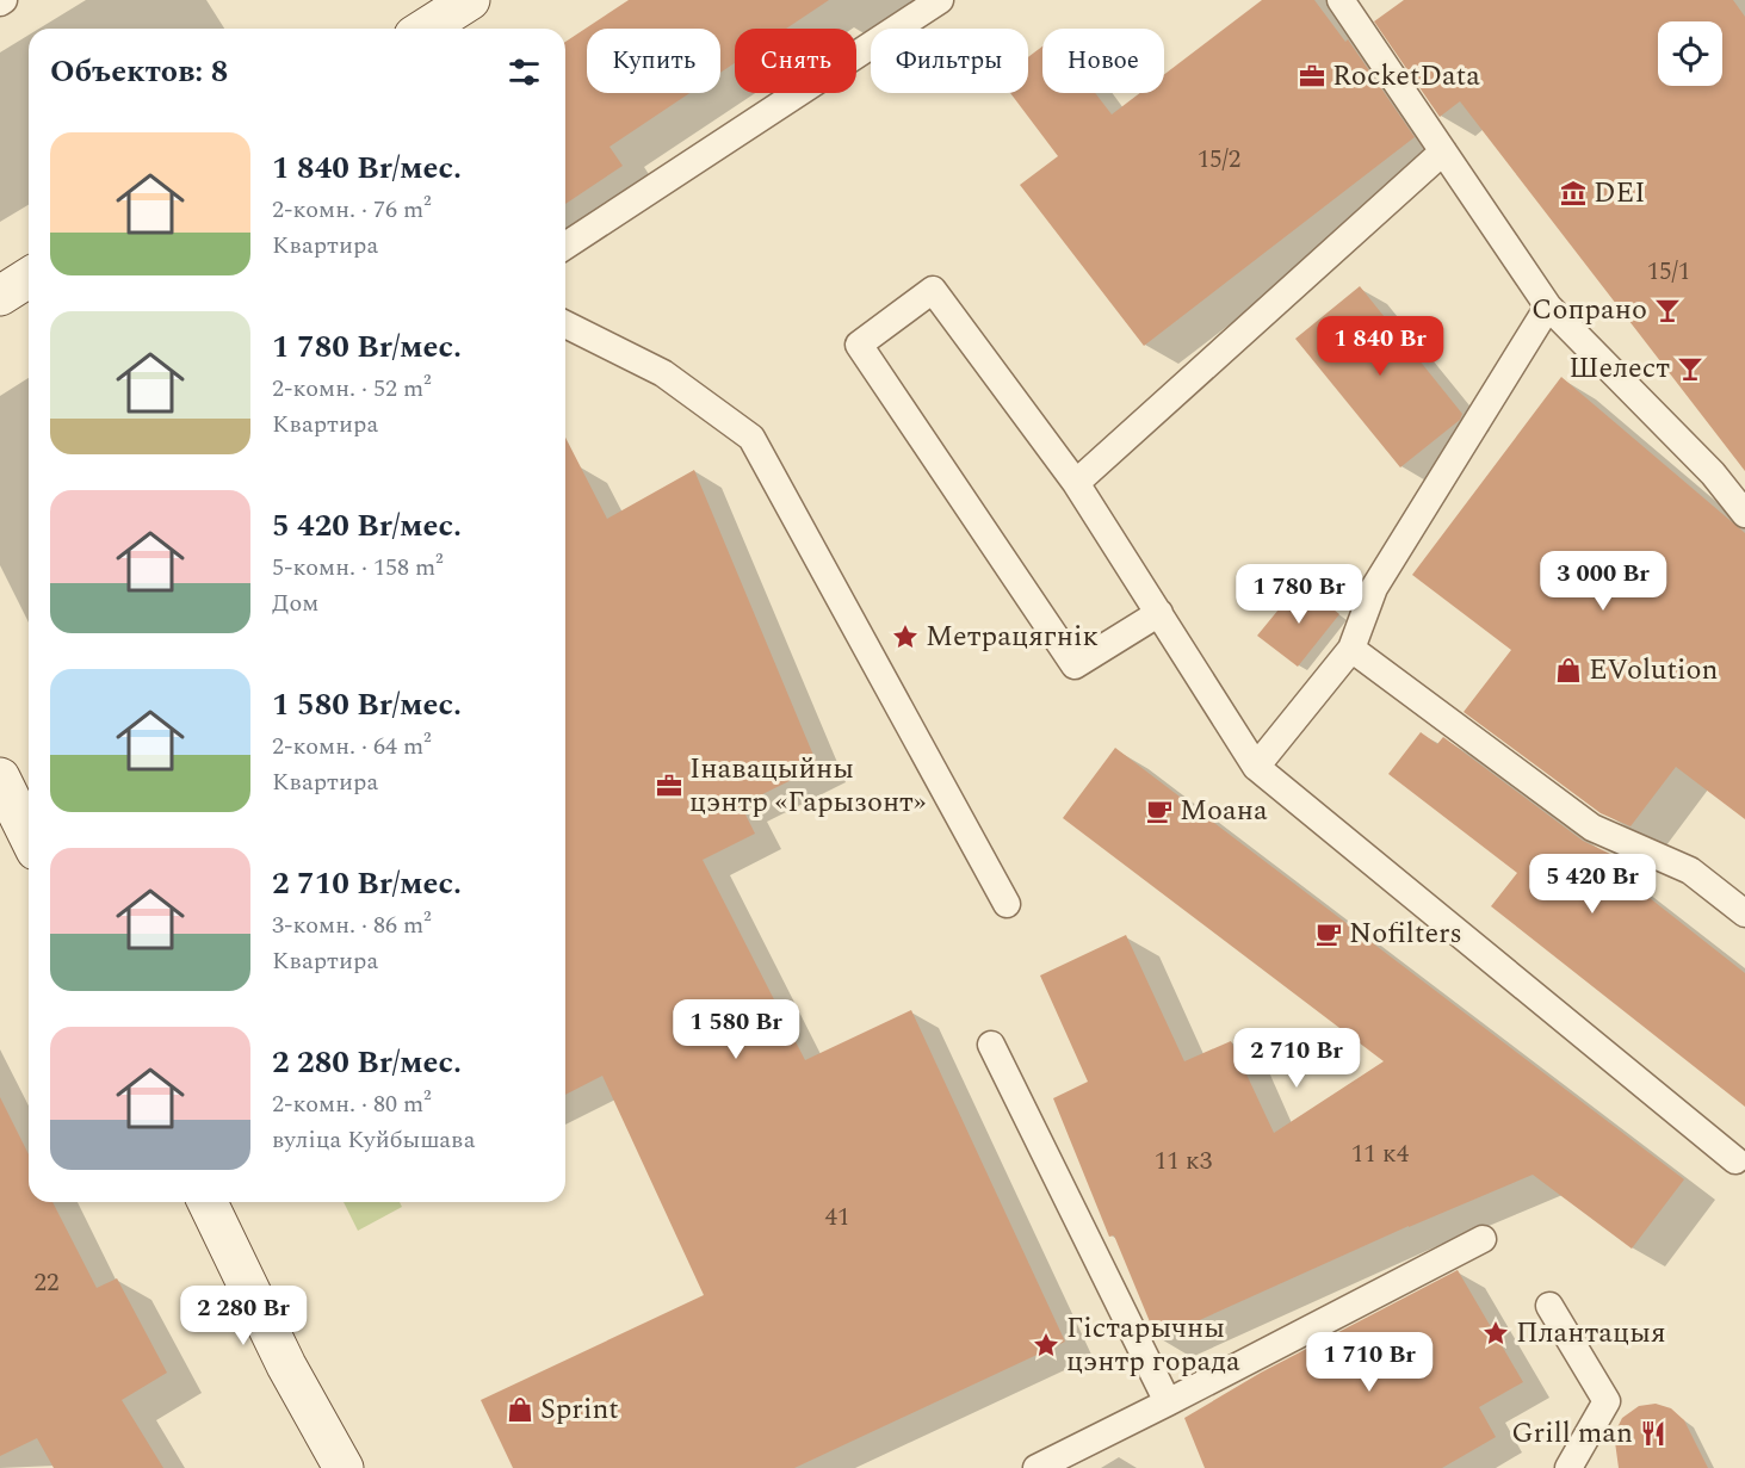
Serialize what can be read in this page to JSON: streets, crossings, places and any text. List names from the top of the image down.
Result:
{
  "places": {
    "office": ["RocketData", "Інавацыйны цэнтр «Гарызонт»"],
    "museum": ["DEI"],
    "bar": ["Сопрано", "Шелест"],
    "place": ["Метрацягнік", "Плантацыя", "Гістарычны цэнтр горада"],
    "shop": ["EVolution", "Sprint"],
    "cafe": ["Моана", "Nofilters"],
    "restaurant": ["Grill man"]
  },
  "house_numbers": [
    "15/2",
    "15/1",
    "11 к4",
    "11 к3",
    "41",
    "22"
  ],
  "page": {
    "chip": [
      "Купить",
      "Снять",
      "Фильтры",
      "Новое"
    ],
    "heading": "Объектов: 8",
    "list": [
      {
        "name": "1 840 Br/мес.",
        "note": "2-комн. · 76 m² · Квартира"
      },
      {
        "name": "1 780 Br/мес.",
        "note": "2-комн. · 52 m² · Квартира"
      },
      {
        "name": "5 420 Br/мес.",
        "note": "5-комн. · 158 m² · Дом"
      },
      {
        "name": "1 580 Br/мес.",
        "note": "2-комн. · 64 m² · Квартира"
      },
      {
        "name": "2 710 Br/мес.",
        "note": "3-комн. · 86 m² · Квартира"
      },
      {
        "name": "2 280 Br/мес.",
        "note": "2-комн. · 80 m² · вуліца Куйбышава"
      }
    ],
    "price": [
      "1 840 Br",
      "3 000 Br",
      "1 780 Br",
      "5 420 Br",
      "1 580 Br",
      "2 710 Br",
      "2 280 Br",
      "1 710 Br"
    ]
  }
}
